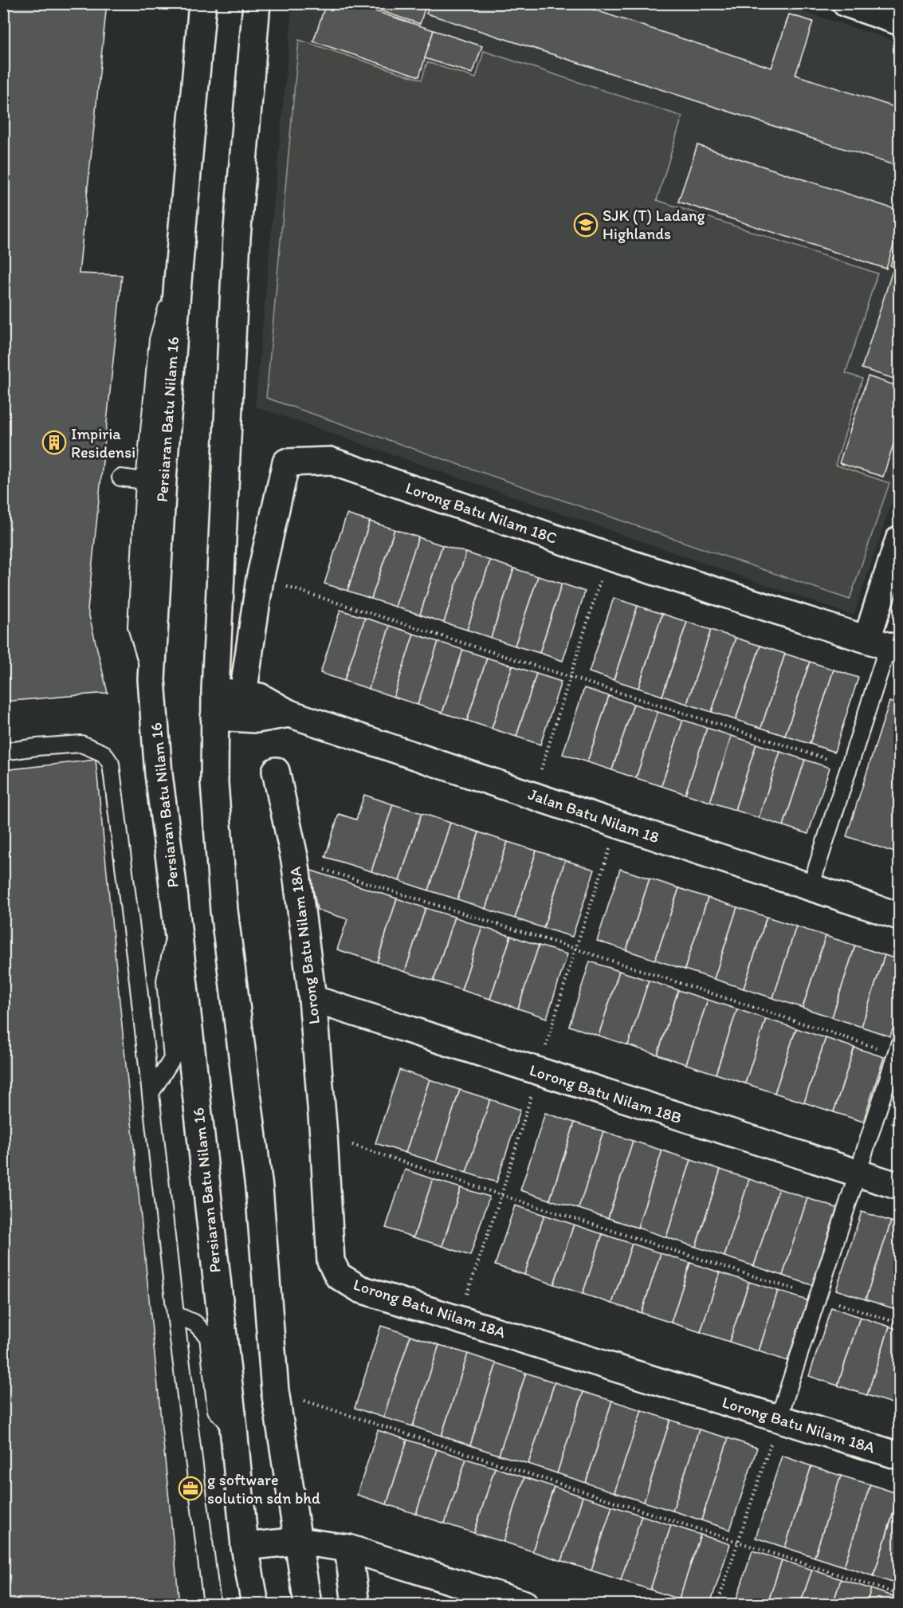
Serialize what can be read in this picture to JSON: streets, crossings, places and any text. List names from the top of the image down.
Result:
{
  "streets": {
    "street": [
      "Persiaran Batu Nilam 16",
      "Lorong Batu Nilam 18C",
      "Jalan Batu Nilam 18",
      "Lorong Batu Nilam 18A",
      "Lorong Batu Nilam 18B"
    ]
  },
  "crossings": [
    ["Lorong Batu Nilam 18C", "Jalan Batu Nilam 18"],
    ["Lorong Batu Nilam 18A", "Lorong Batu Nilam 18B"]
  ],
  "places": {
    "school or university": ["SJK (T) Ladang Highlands"],
    "building": ["Impiria Residensi"],
    "office": ["g software solution sdn bhd"]
  }
}
